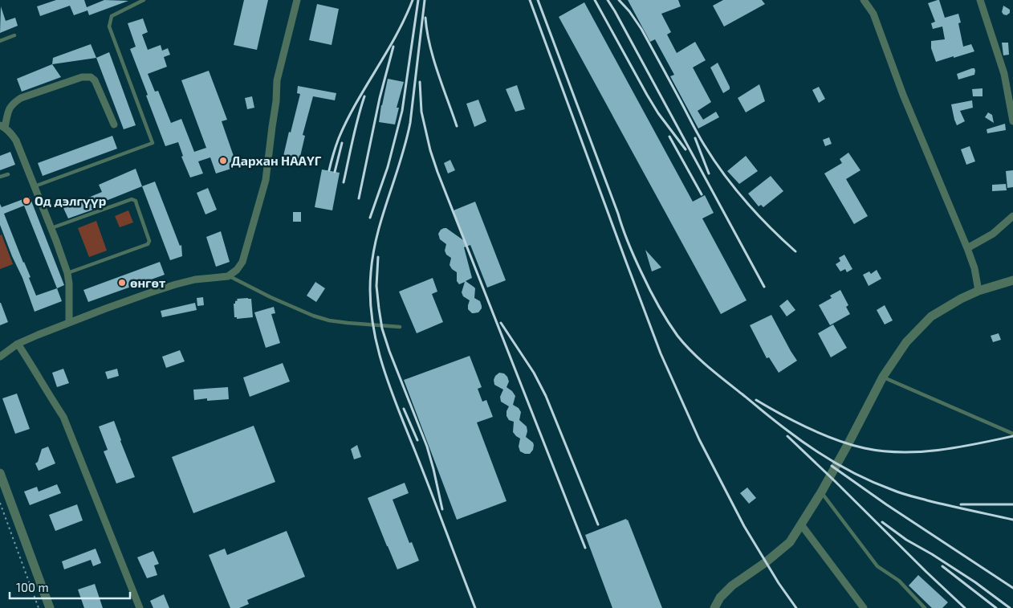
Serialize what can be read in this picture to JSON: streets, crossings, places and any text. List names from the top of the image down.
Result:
{
  "places": ["Дархан НААҮГ", "Од дэлгүүр", "өнгөт"],
  "scale_bar": "100 m"
}
